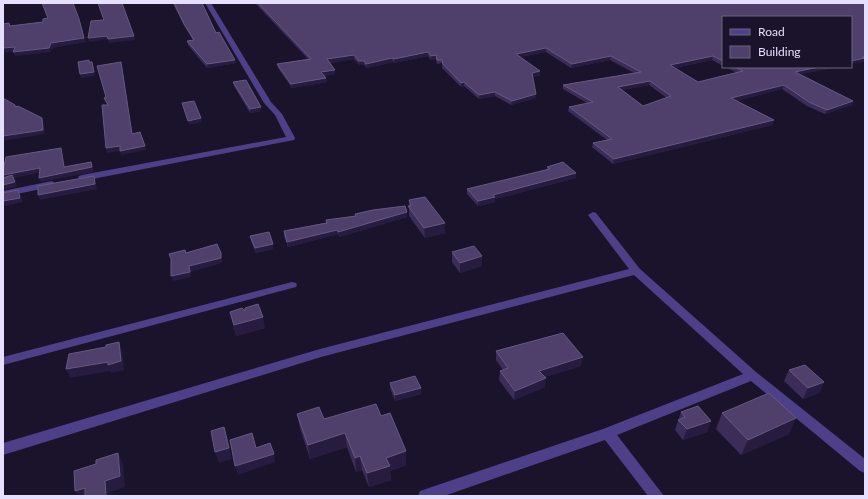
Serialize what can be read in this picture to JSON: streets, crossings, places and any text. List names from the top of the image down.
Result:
{
  "legend": ["Road", "Building"]
}
